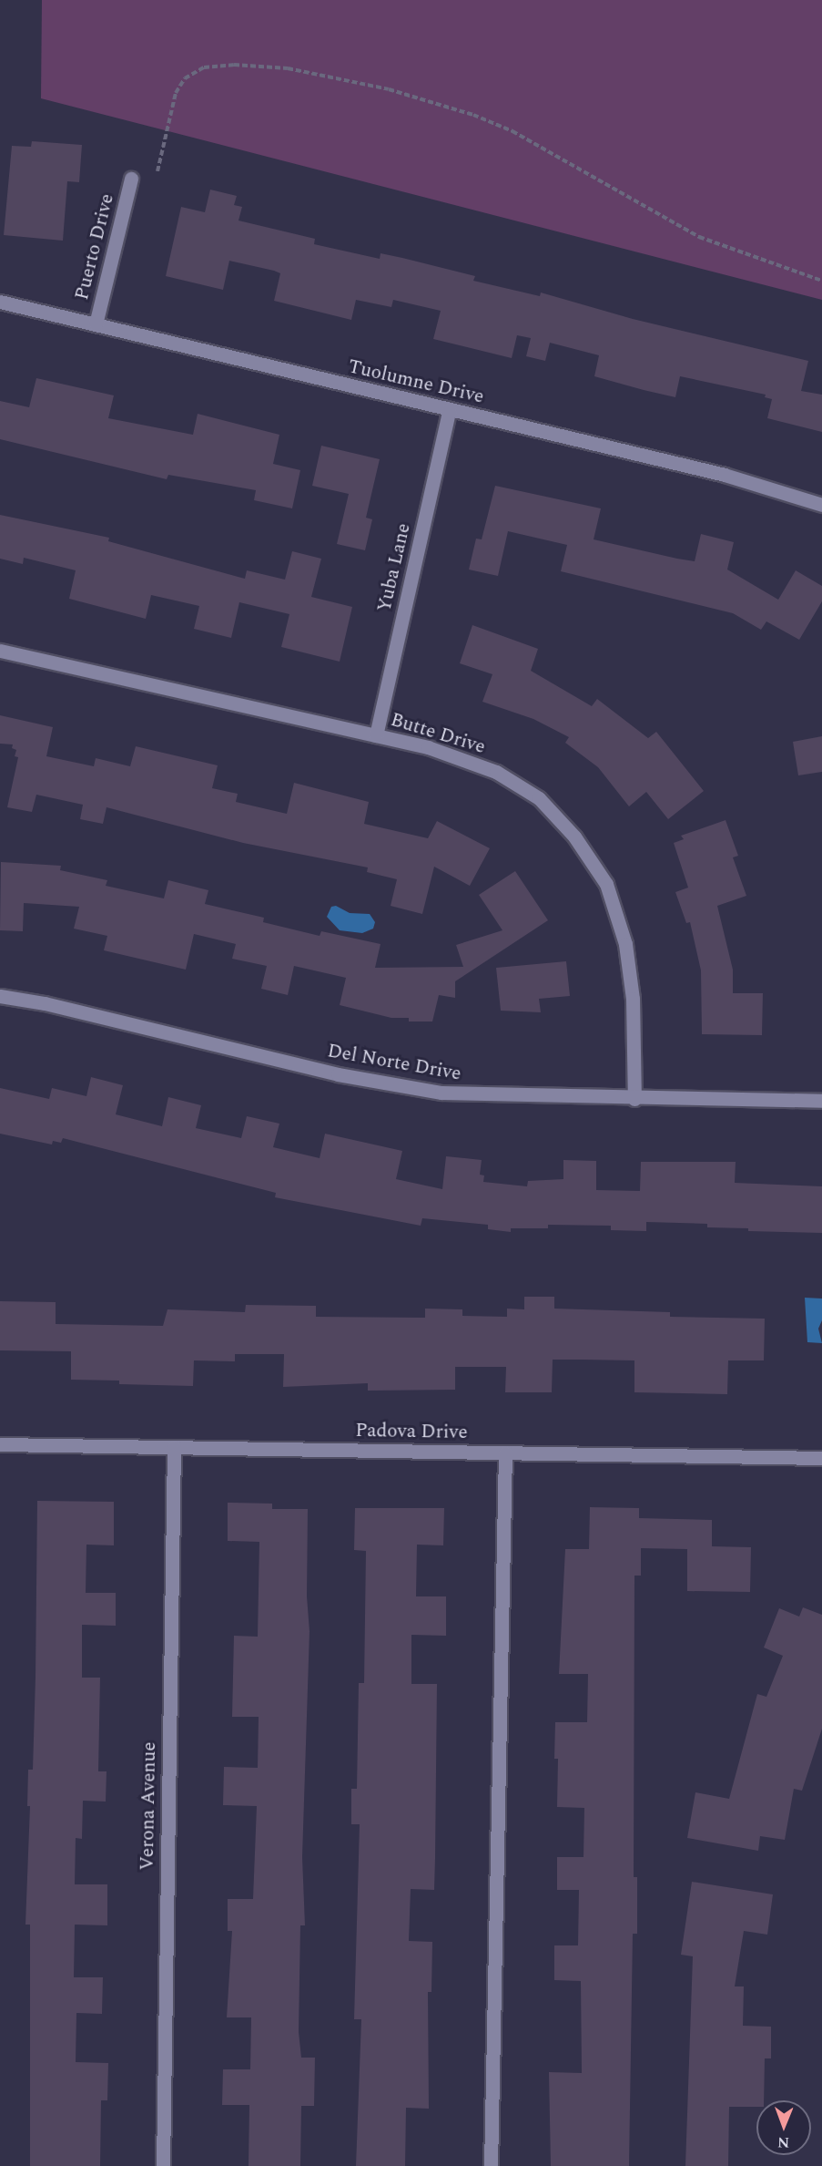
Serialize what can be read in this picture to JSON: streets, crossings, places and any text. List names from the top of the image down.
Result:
{
  "streets": {
    "street": [
      "Puerto Drive",
      "Tuolumne Drive",
      "Yuba Lane",
      "Butte Drive",
      "Del Norte Drive",
      "Padova Drive",
      "Verona Avenue"
    ]
  },
  "crossings": [
    ["Puerto Drive", "Tuolumne Drive"],
    ["Tuolumne Drive", "Yuba Lane"],
    ["Yuba Lane", "Butte Drive"],
    ["Butte Drive", "Del Norte Drive"],
    ["Padova Drive", "Verona Avenue"]
  ],
  "north": "bottom"
}
